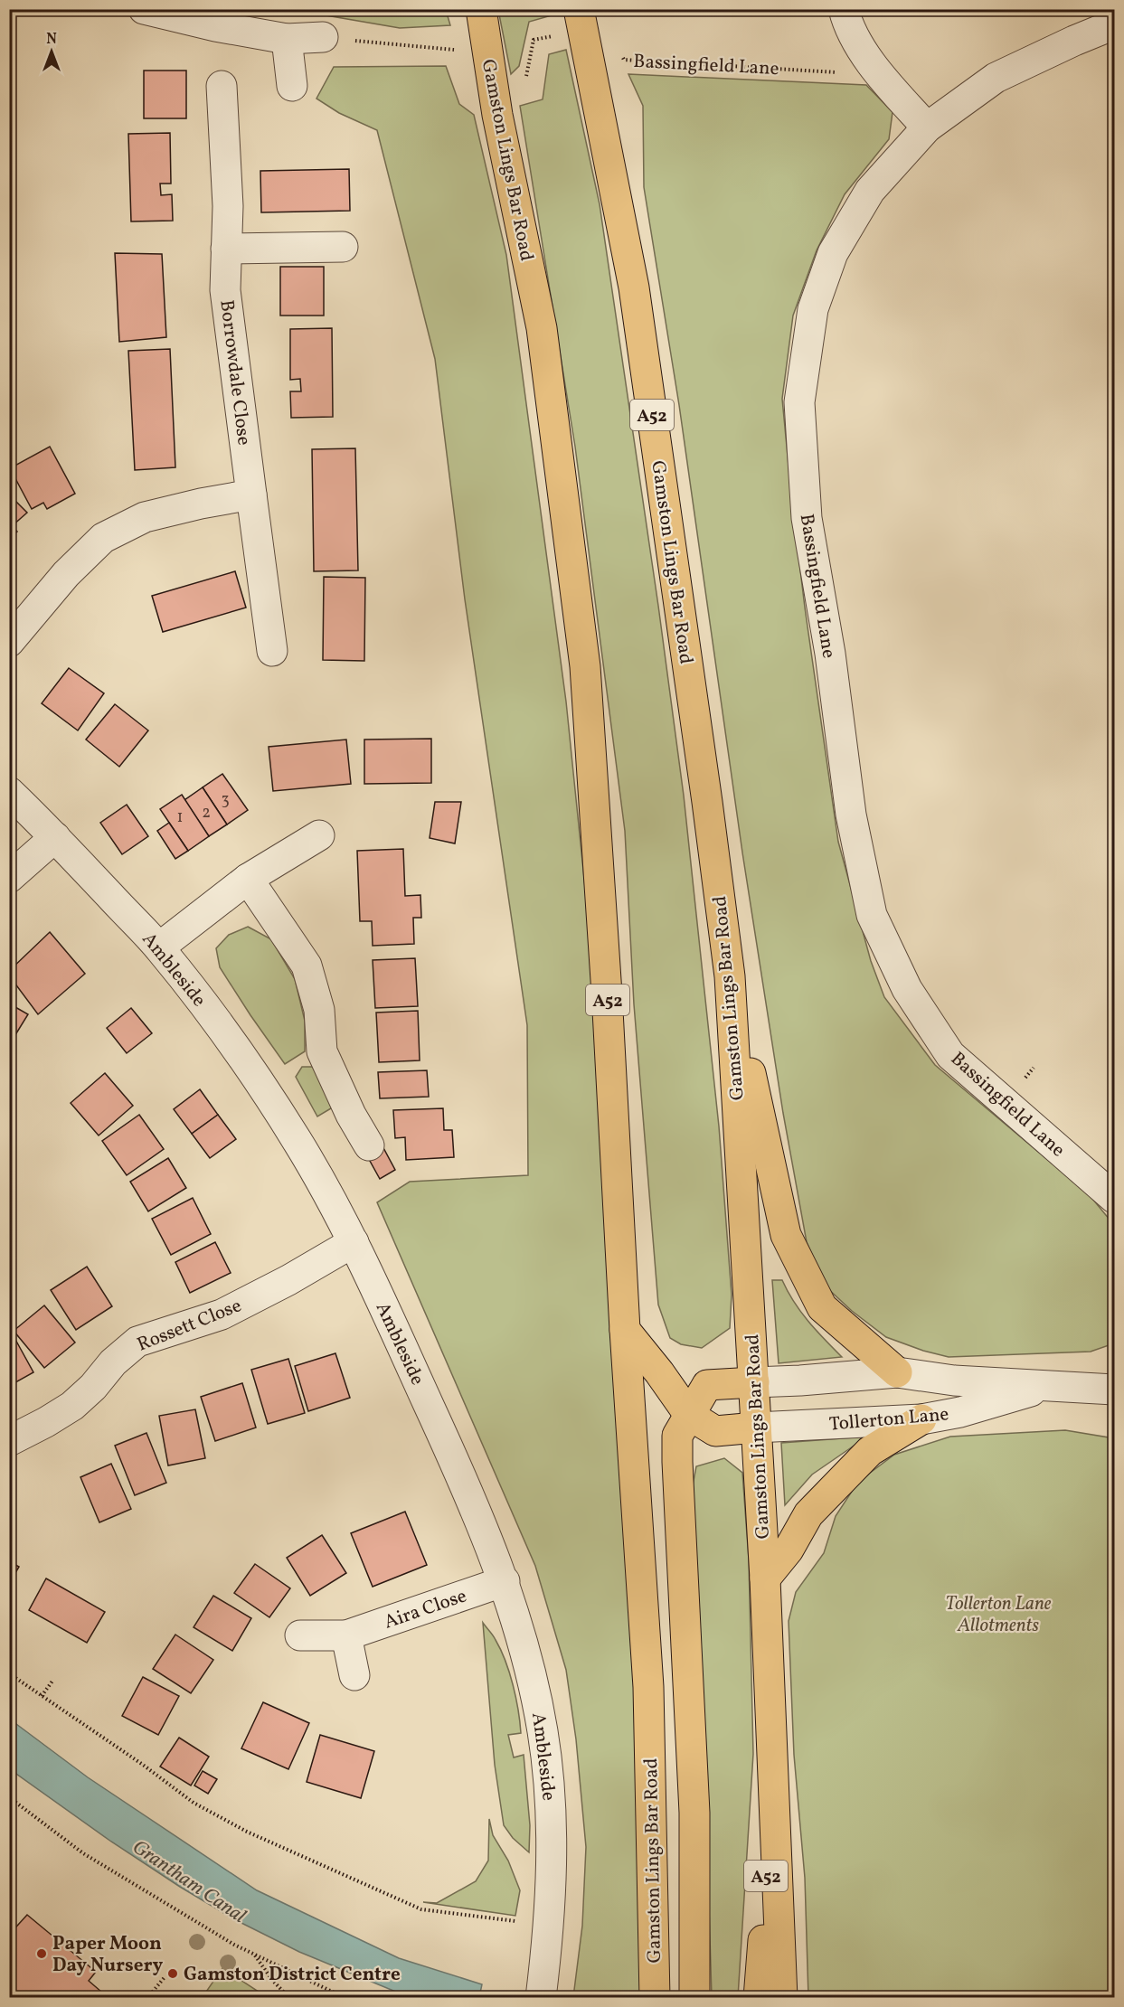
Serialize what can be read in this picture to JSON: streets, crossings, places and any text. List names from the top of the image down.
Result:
{
  "streets": {
    "highway": ["Gamston Lings Bar Road", "A52"],
    "street": [
      "Bassingfield Lane",
      "Borrowdale Close",
      "Ambleside",
      "Rossett Close",
      "Tollerton Lane",
      "Aira Close"
    ]
  },
  "crossings": [
    ["Gamston Lings Bar Road", "A52"],
    ["Gamston Lings Bar Road", "Tollerton Lane"],
    ["Ambleside", "Rossett Close"],
    ["Ambleside", "Aira Close"]
  ],
  "water": ["Grantham Canal"],
  "parks": ["Tollerton Lane Allotments"],
  "places": ["Paper Moon Day Nursery", "Gamston District Centre"],
  "house_numbers": ["3", "2", "1"],
  "north": "top"
}
